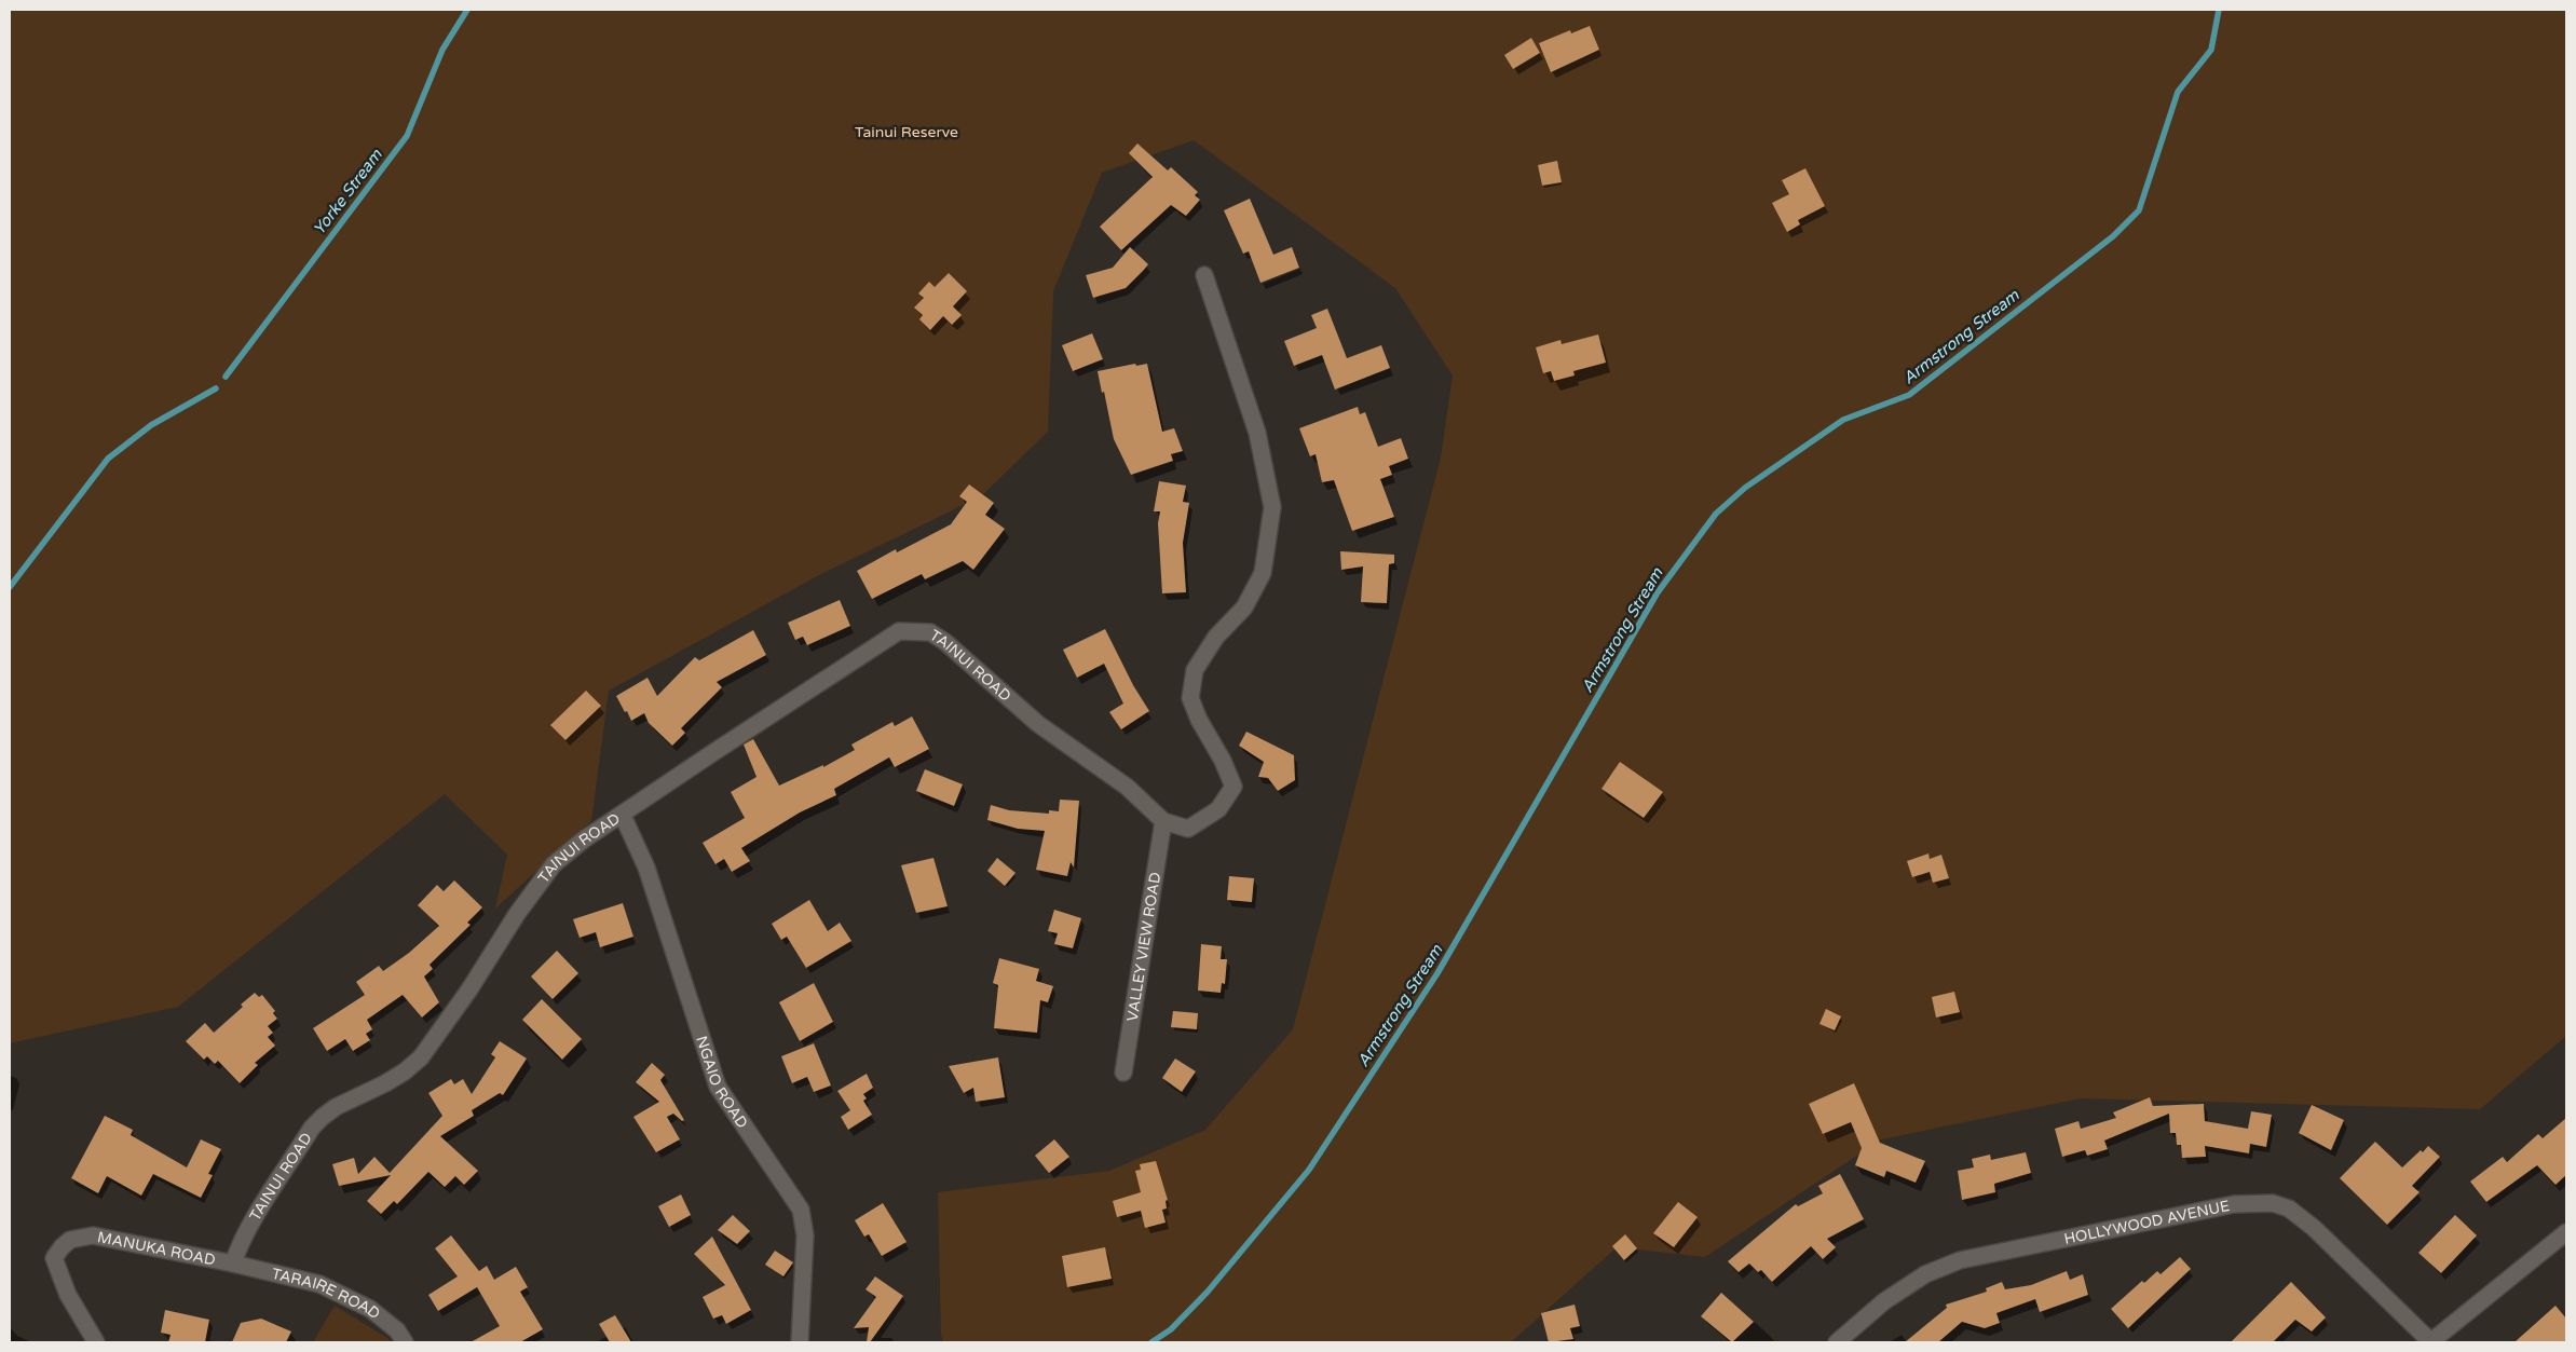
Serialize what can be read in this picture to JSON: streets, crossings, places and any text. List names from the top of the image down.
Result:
{
  "streets": {
    "street": [
      "TAINUI ROAD",
      "VALLEY VIEW ROAD",
      "NGAIO ROAD",
      "HOLLYWOOD AVENUE",
      "MANUKA ROAD",
      "TARAIRE ROAD"
    ]
  },
  "crossings": [
    ["TAINUI ROAD", "VALLEY VIEW ROAD"],
    ["TAINUI ROAD", "NGAIO ROAD"],
    ["TAINUI ROAD", "MANUKA ROAD"],
    ["TAINUI ROAD", "TARAIRE ROAD"],
    ["MANUKA ROAD", "TARAIRE ROAD"]
  ],
  "water": ["Yorke Stream", "Armstrong Stream"],
  "parks": ["Tainui Reserve"]
}
